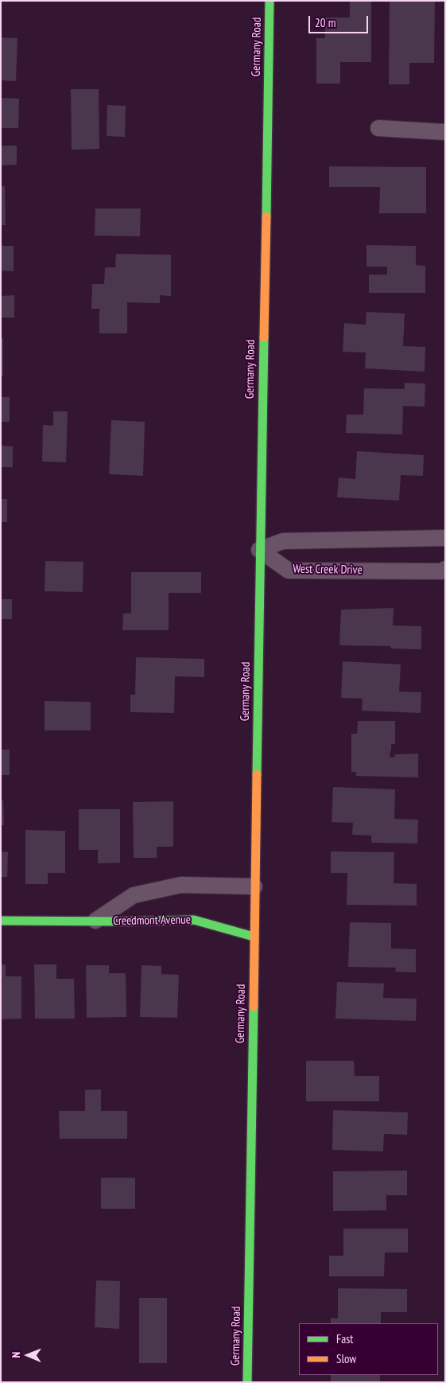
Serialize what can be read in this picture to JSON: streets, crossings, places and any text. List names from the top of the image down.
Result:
{
  "streets": {
    "main road": ["Germany Road", "Creedmont Avenue"],
    "street": ["West Creek Drive"]
  },
  "crossings": [
    ["Germany Road", "West Creek Drive"],
    ["Germany Road", "Creedmont Avenue"]
  ],
  "legend": ["Fast", "Slow"],
  "scale_bar": "20 m",
  "north": "left"
}
